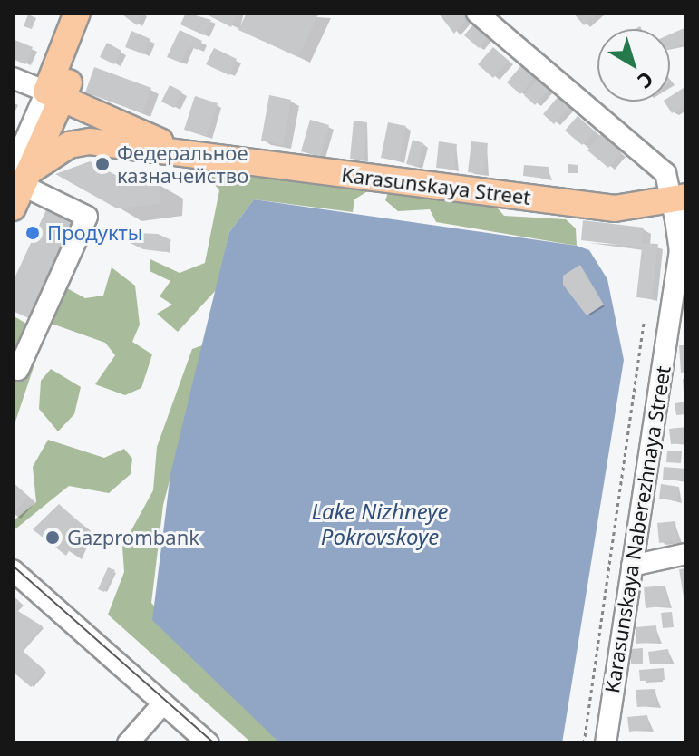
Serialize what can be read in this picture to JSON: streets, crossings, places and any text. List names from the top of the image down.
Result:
{
  "streets": {
    "main road": ["Karasunskaya Street"],
    "street": ["Karasunskaya Naberezhnaya Street"]
  },
  "crossings": [
    ["Karasunskaya Street", "Karasunskaya Naberezhnaya Street"]
  ],
  "water": ["Lake Nizhneye Pokrovskoye"],
  "places": ["Федеральное казначейство", "Продукты", "Gazprombank"],
  "north": "bottom right"
}
